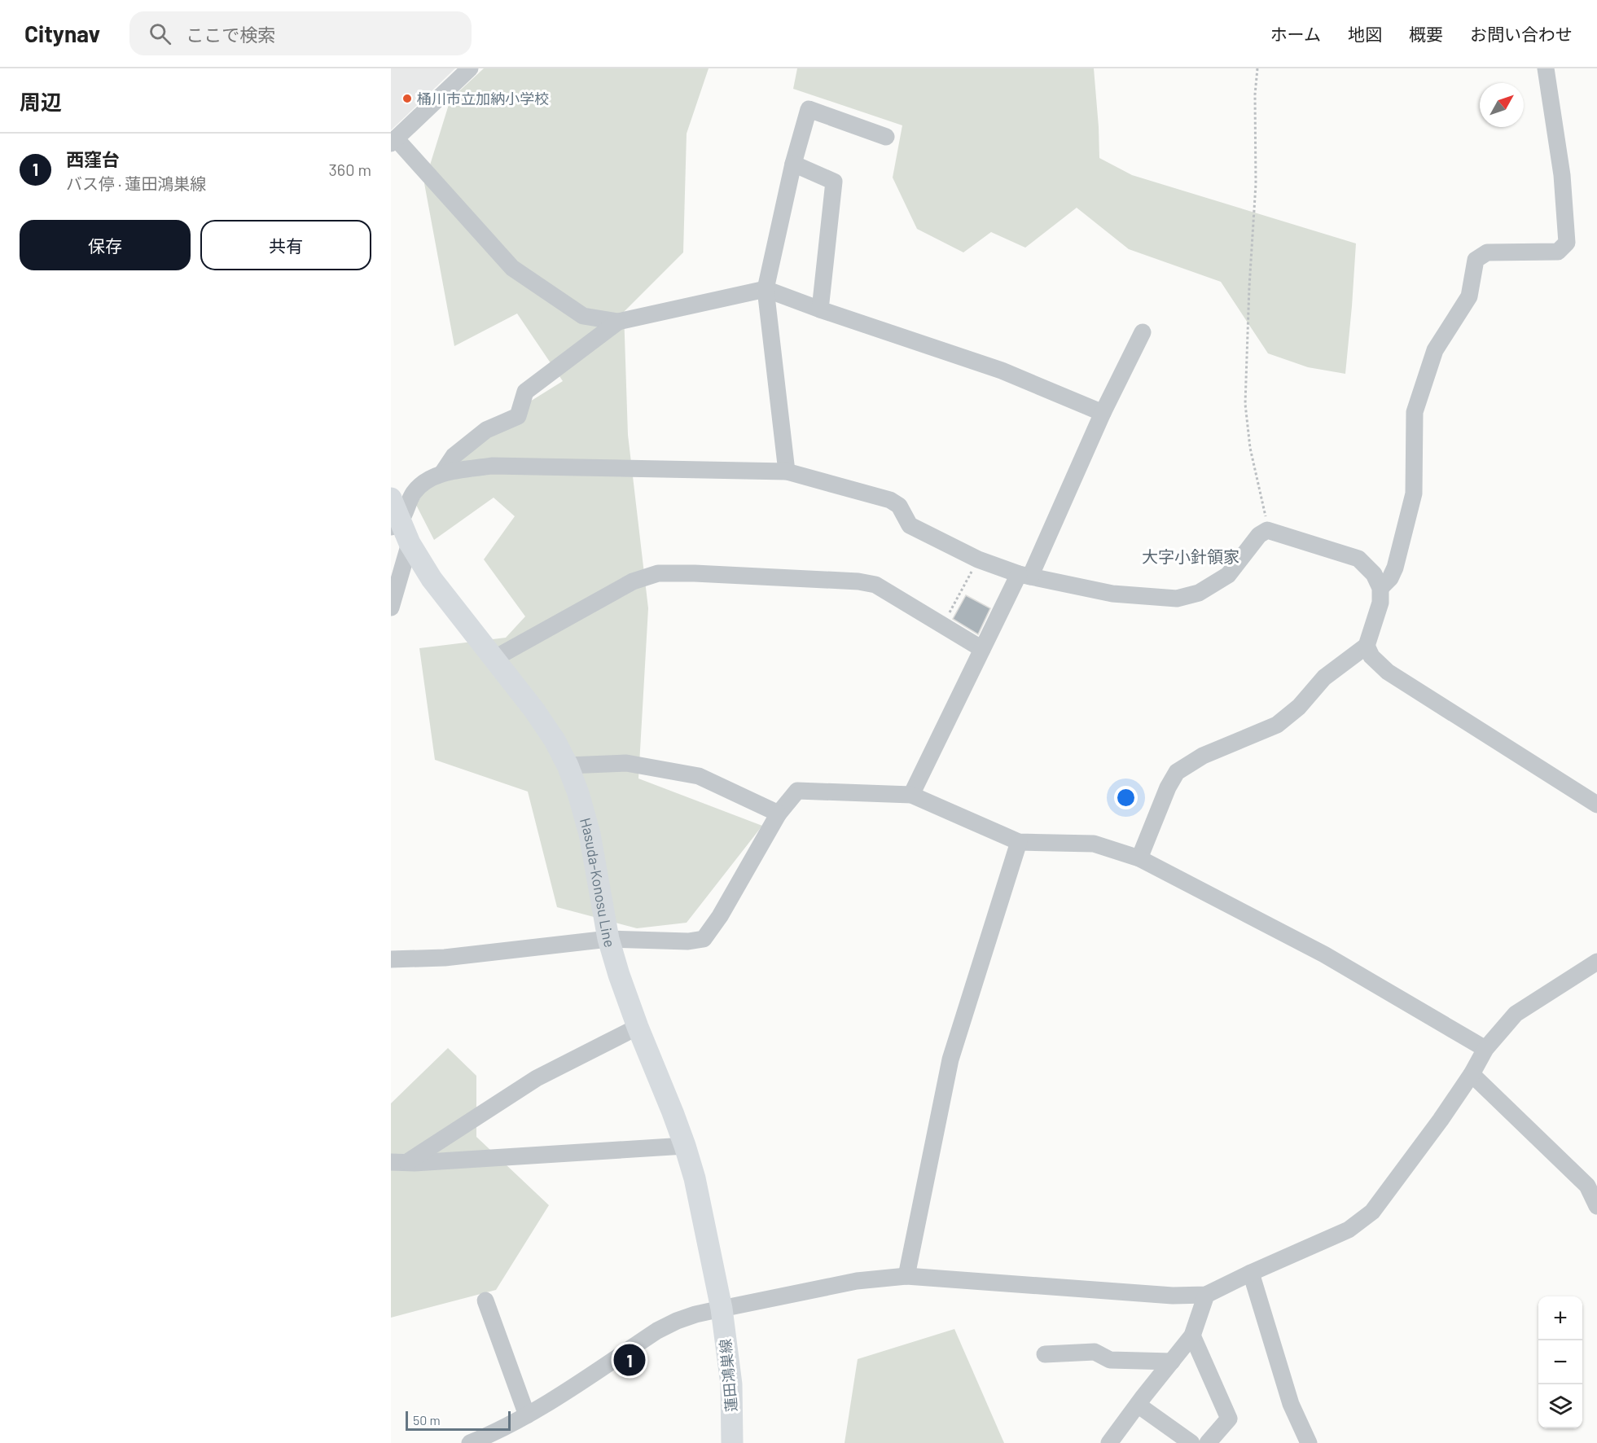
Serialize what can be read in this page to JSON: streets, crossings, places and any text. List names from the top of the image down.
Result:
{
  "streets": {
    "main road": ["Hasuda-Konosu Line", "蓮田鴻巣線"]
  },
  "crossings": [
    ["Hasuda-Konosu Line", "蓮田鴻巣線"]
  ],
  "districts": ["大字小針領家"],
  "places": ["桶川市立加納小学校"],
  "scale_bar": "50 m",
  "north": "top right",
  "page": {
    "header": "Citynav",
    "search": "ここで検索",
    "nav": [
      "ホーム",
      "地図",
      "概要",
      "お問い合わせ"
    ],
    "heading": "周辺",
    "list": [
      {
        "mark": "1",
        "name": "西窪台",
        "note": "バス停 · 蓮田鴻巣線",
        "value": "360 m"
      }
    ],
    "buttons": ["保存", "共有"],
    "map_buttons": ["+", "−"],
    "pins": "1",
    "scale": "50 m"
  }
}
